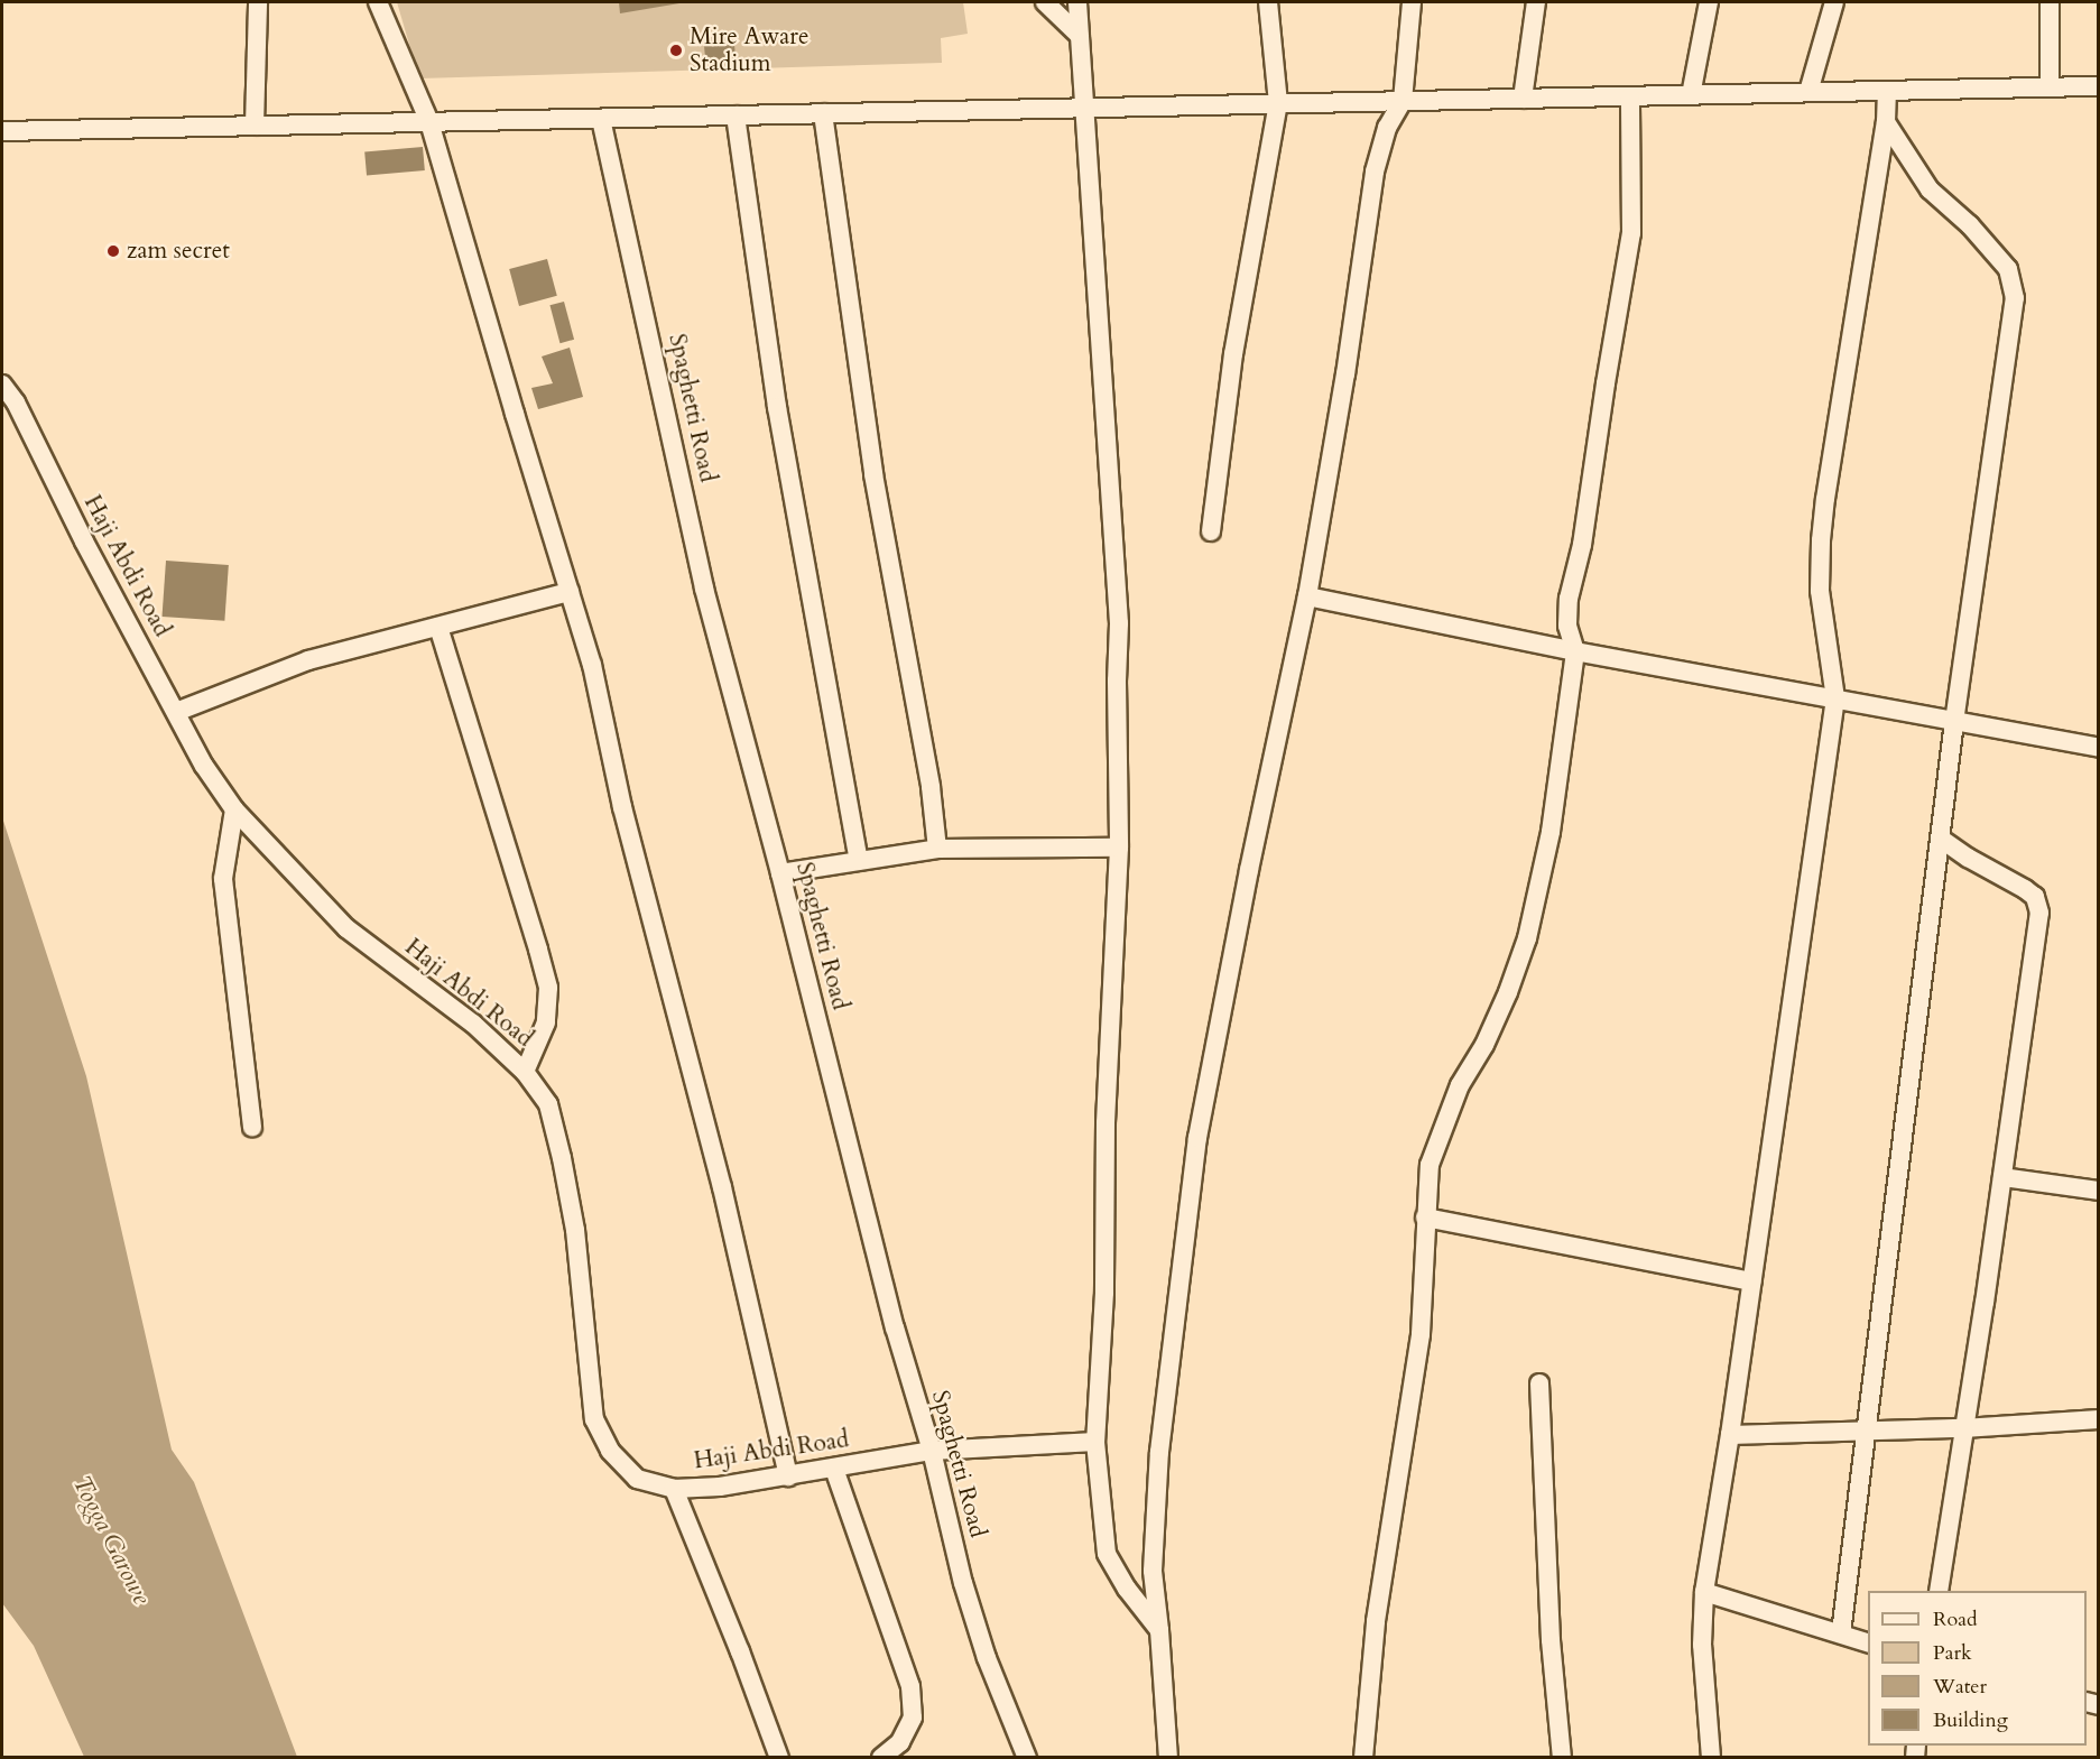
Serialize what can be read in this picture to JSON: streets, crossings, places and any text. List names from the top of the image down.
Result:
{
  "streets": {
    "street": ["Spaghetti Road", "Haji Abdi Road"]
  },
  "crossings": [
    ["Spaghetti Road", "Haji Abdi Road"]
  ],
  "water": ["Togga Garowe"],
  "places": ["Mire Aware Stadium", "zam secret"],
  "legend": [
    "Road",
    "Park",
    "Water",
    "Building"
  ]
}
